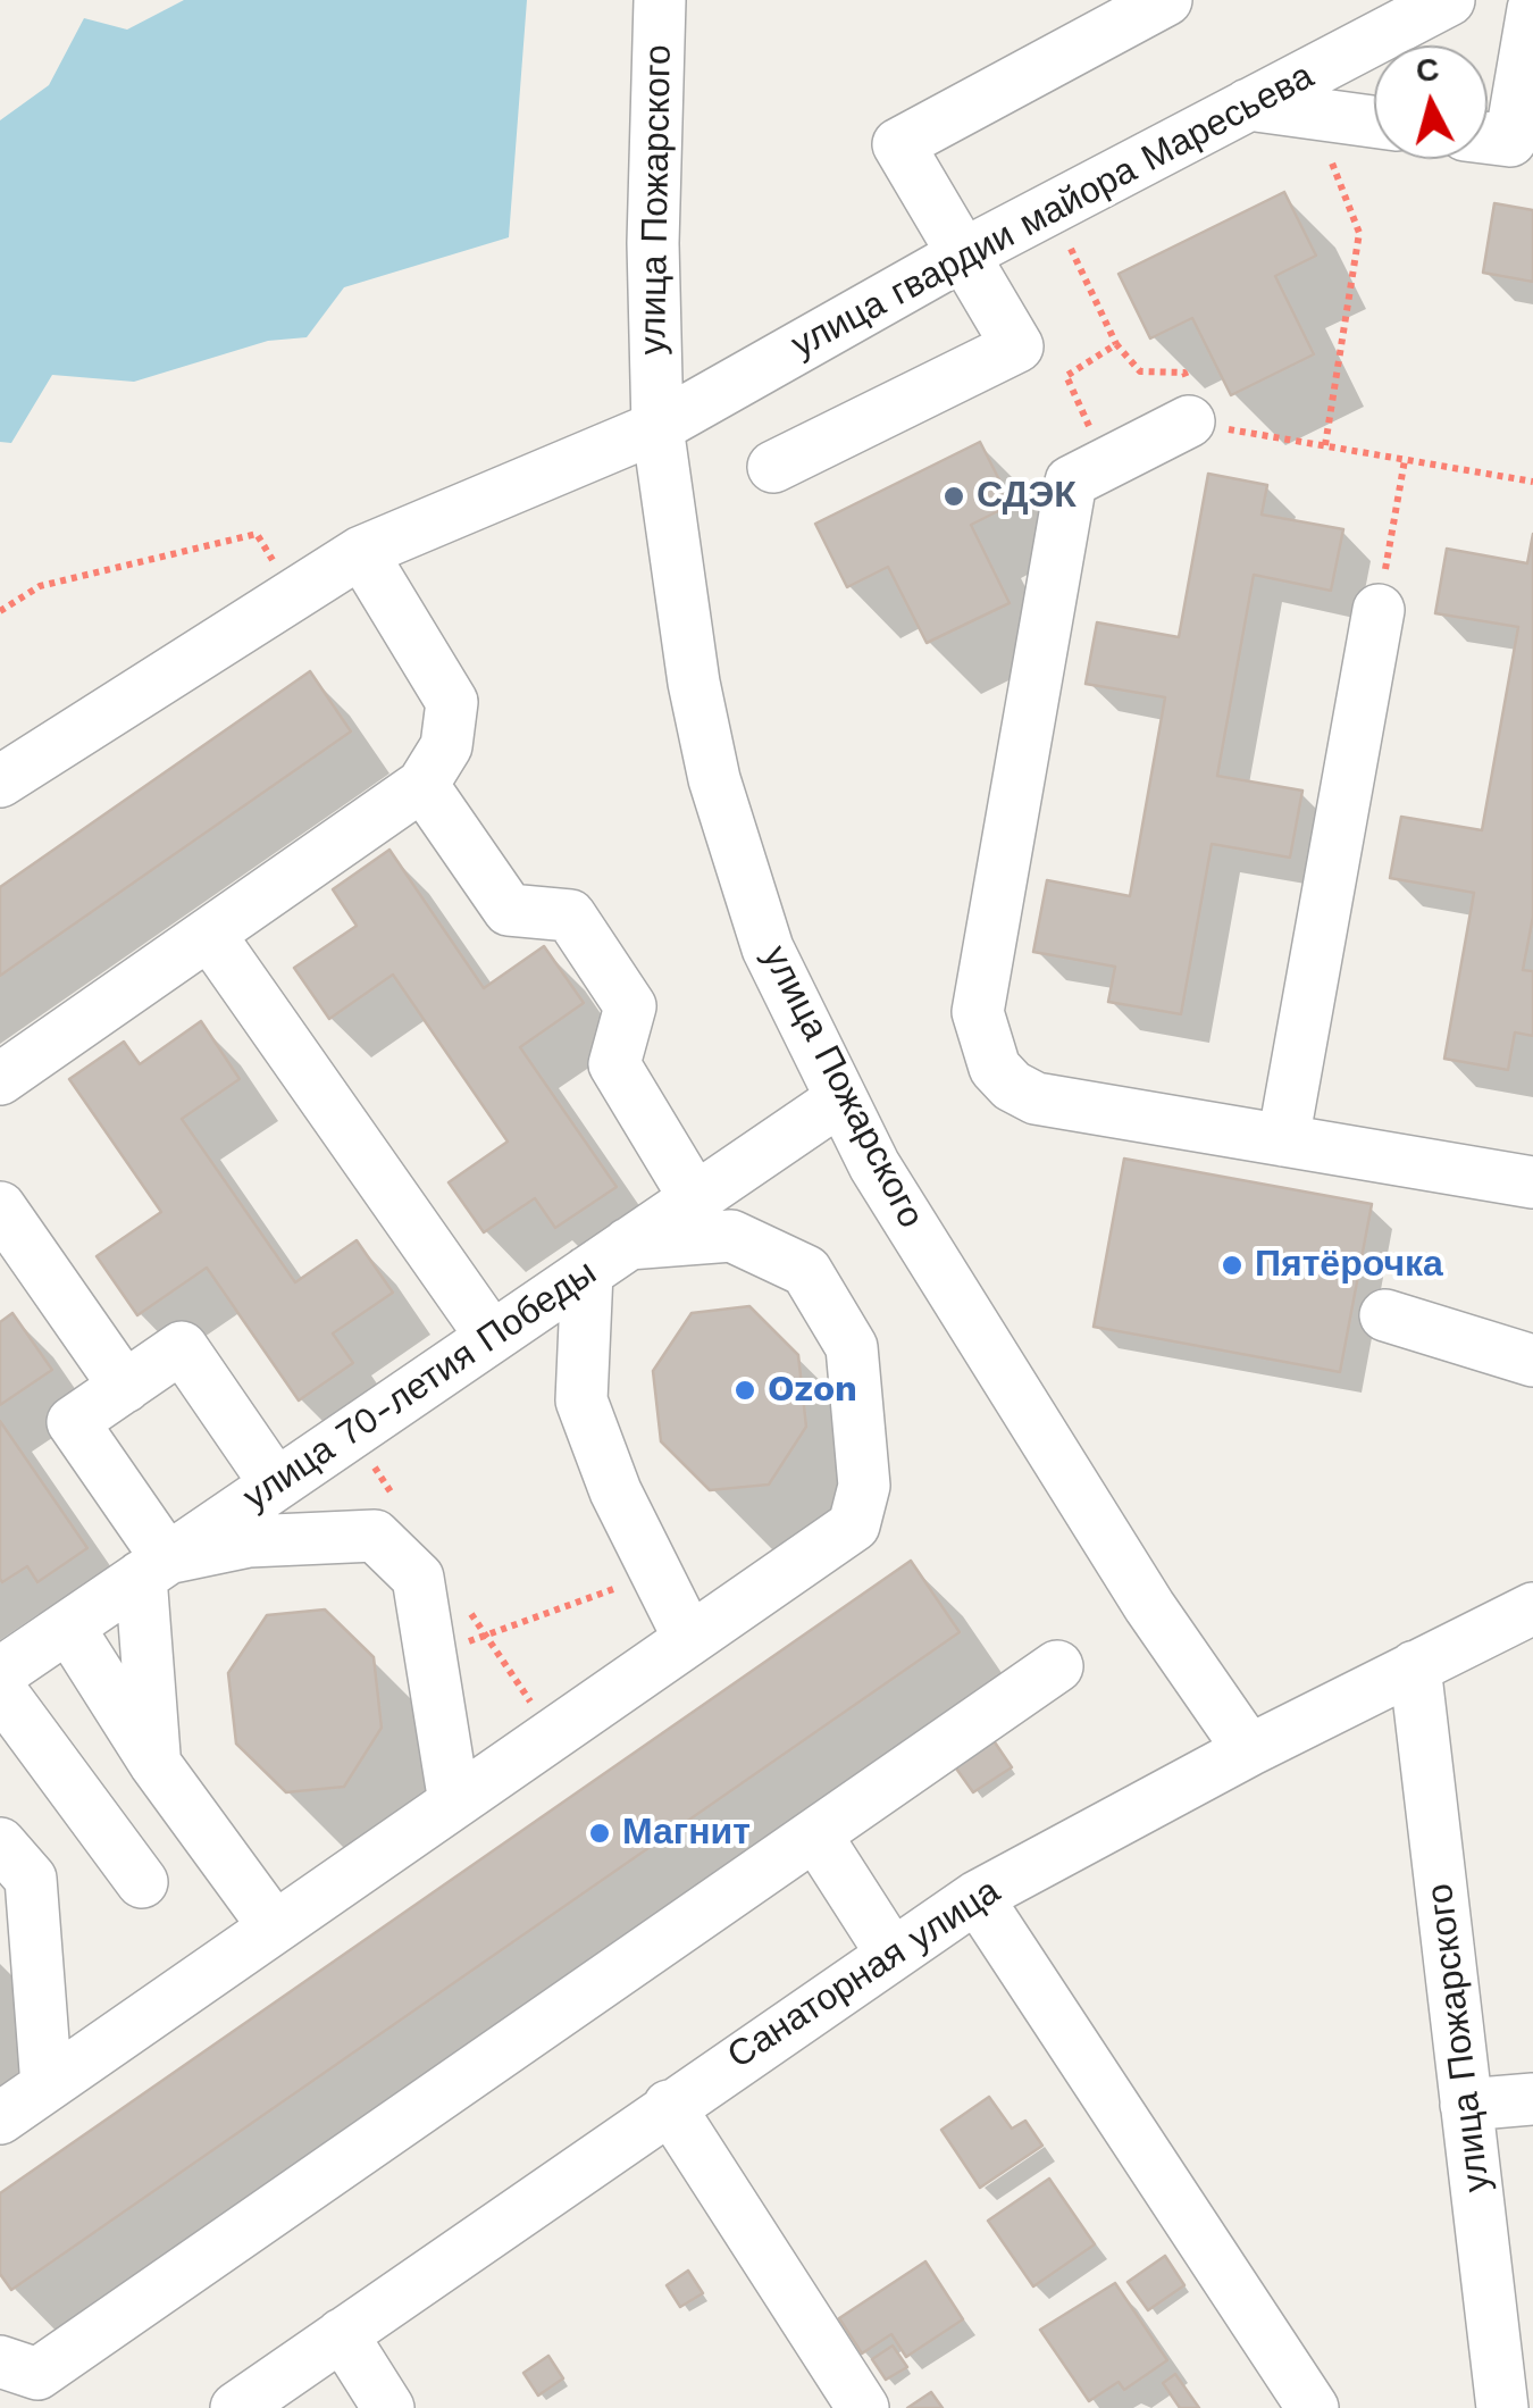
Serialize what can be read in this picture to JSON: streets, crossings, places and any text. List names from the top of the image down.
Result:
{
  "streets": {
    "street": [
      "улица Пожарского",
      "улица гвардии майора Маресьева",
      "улица 70-летия Победы",
      "Санаторная улица"
    ]
  },
  "crossings": [
    ["улица Пожарского", "улица гвардии майора Маресьева"],
    ["улица Пожарского", "улица 70-летия Победы"],
    ["улица Пожарского", "Санаторная улица"]
  ],
  "places": [
    "СДЭК",
    "Пятёрочка",
    "Ozon",
    "Магнит"
  ],
  "north": "top"
}
